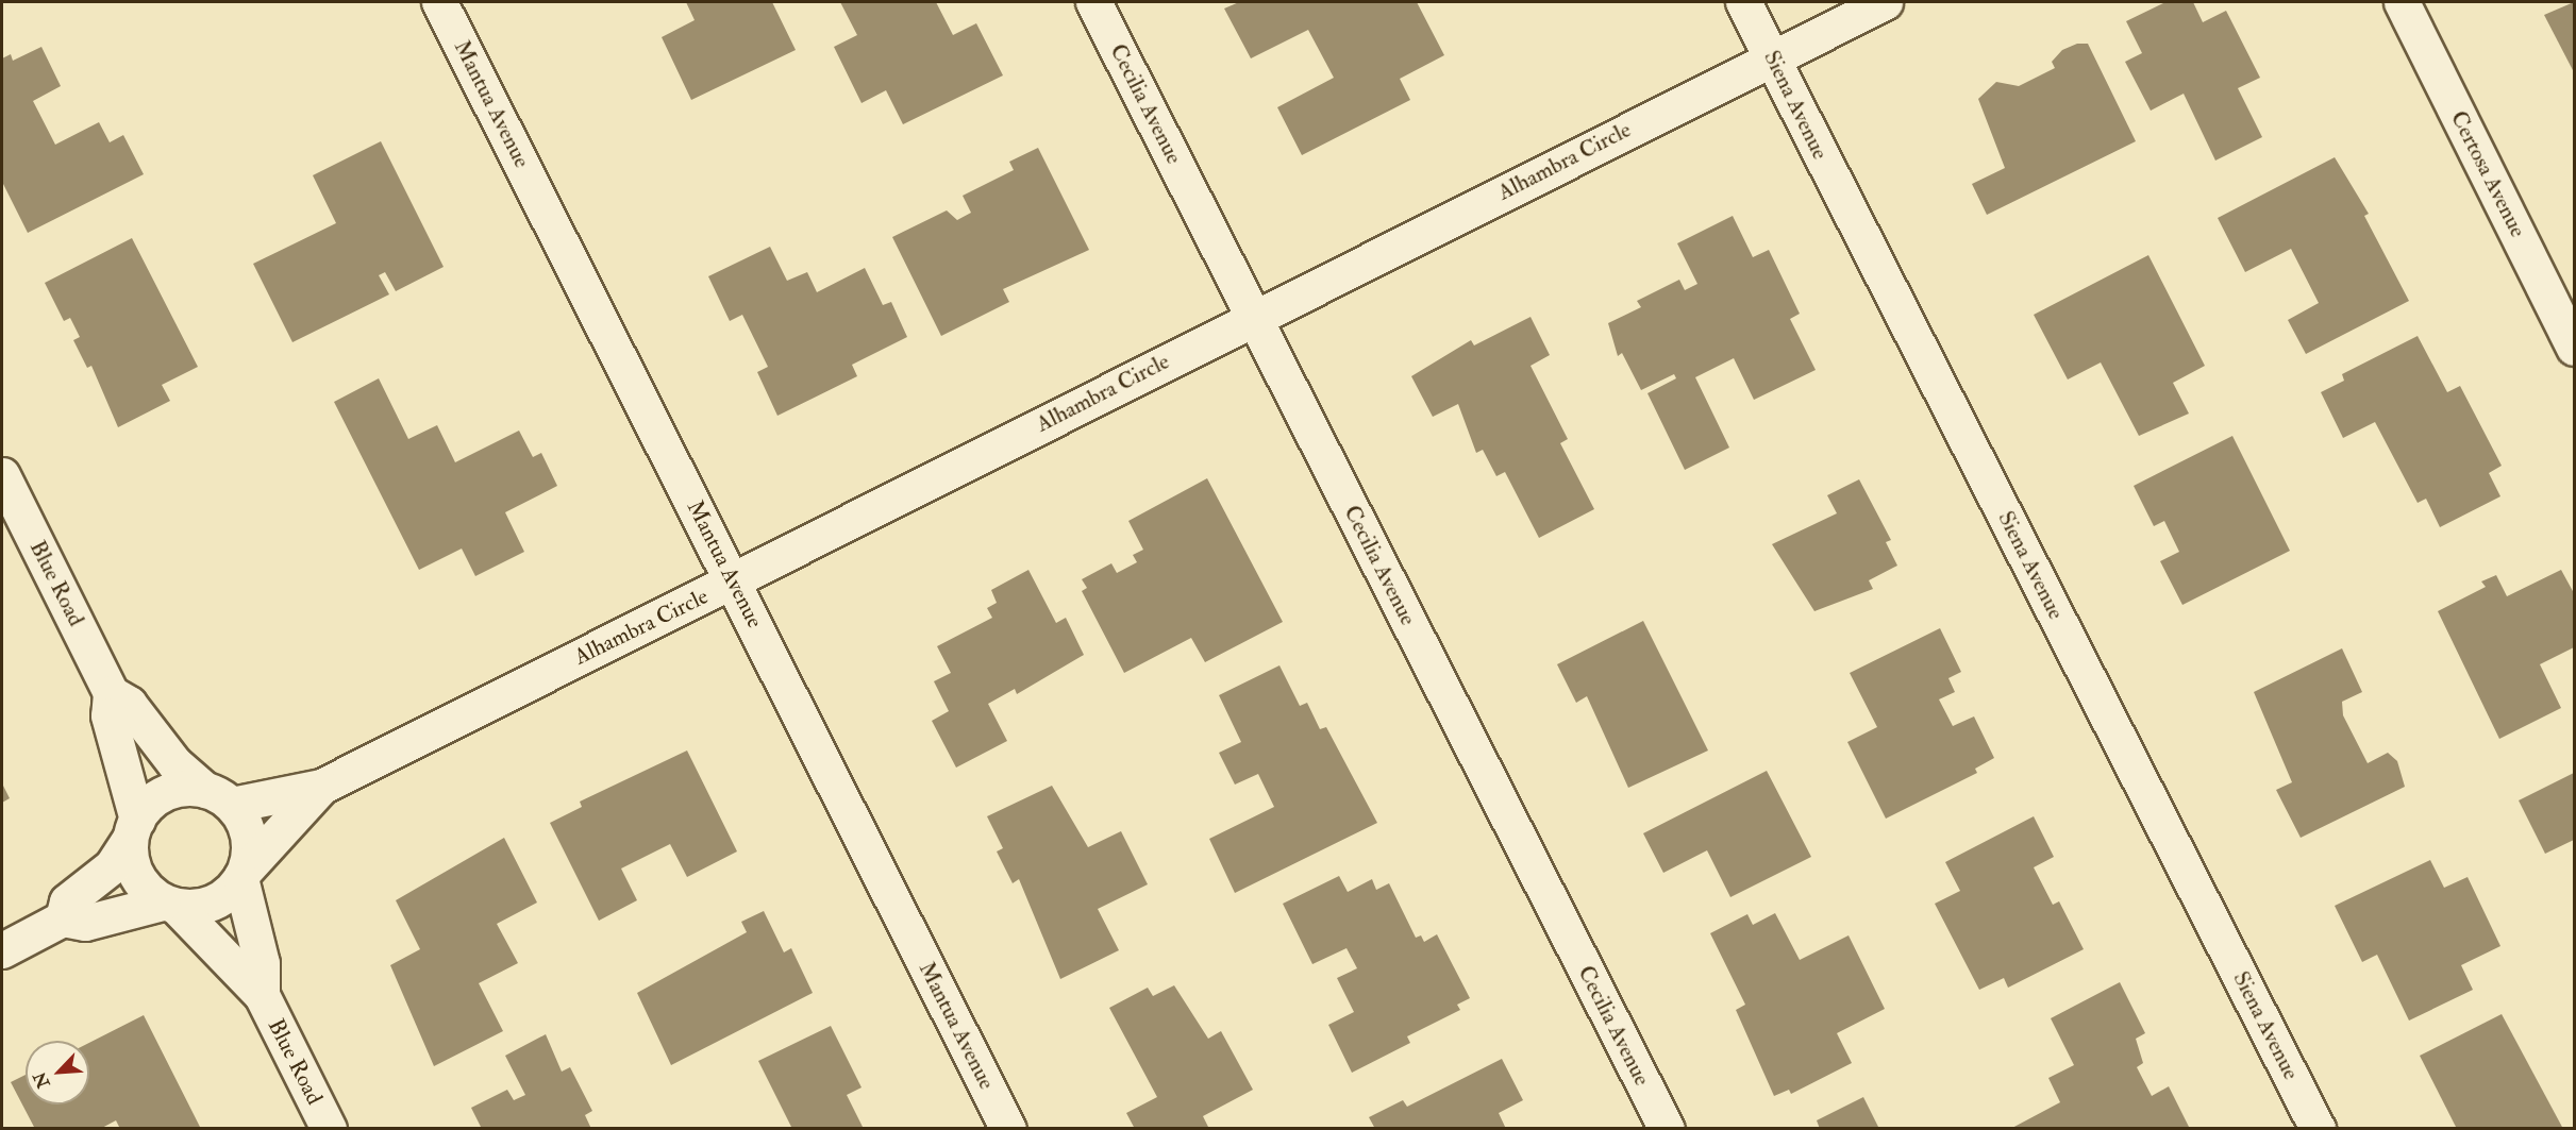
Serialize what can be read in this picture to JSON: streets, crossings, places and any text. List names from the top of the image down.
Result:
{
  "streets": {
    "street": [
      "Mantua Avenue",
      "Cecilia Avenue",
      "Siena Avenue",
      "Alhambra Circle",
      "Certosa Avenue",
      "Blue Road"
    ]
  },
  "crossings": [
    ["Mantua Avenue", "Alhambra Circle"],
    ["Cecilia Avenue", "Alhambra Circle"],
    ["Siena Avenue", "Alhambra Circle"],
    ["Alhambra Circle", "Blue Road"]
  ],
  "north": "bottom left"
}
